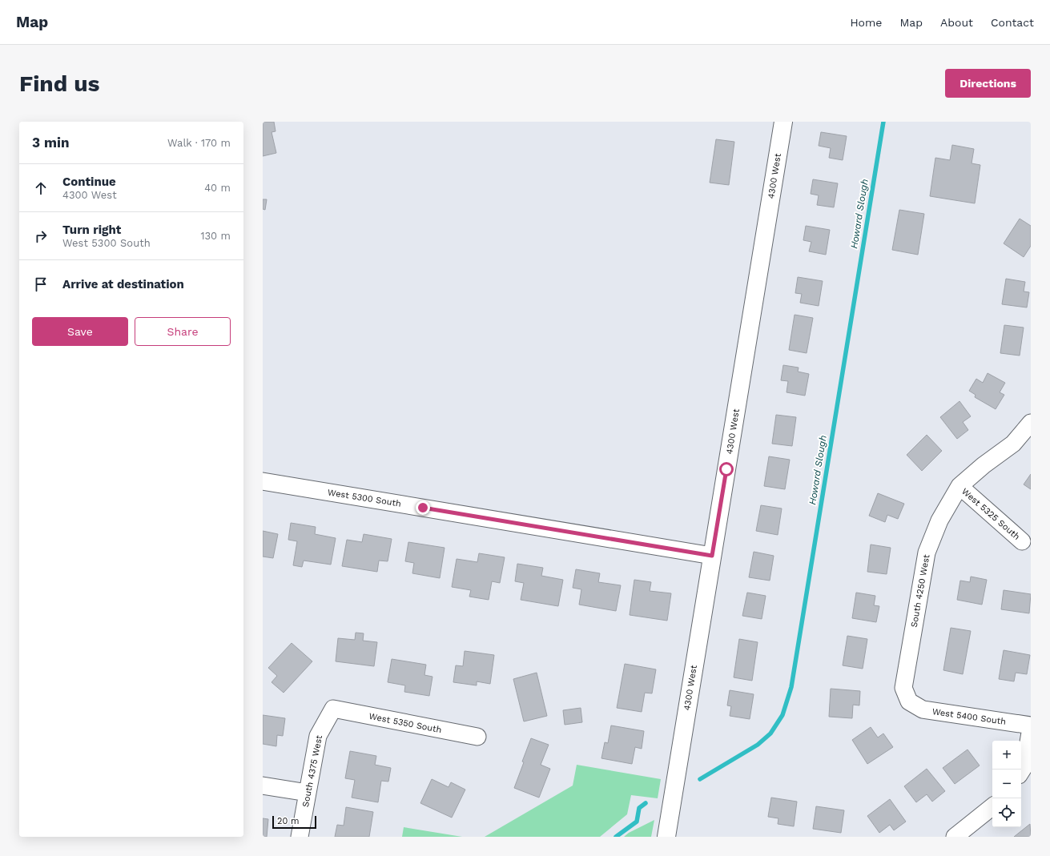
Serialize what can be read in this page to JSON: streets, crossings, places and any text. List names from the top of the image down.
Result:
{
  "streets": {
    "street": [
      "4300 West",
      "West 5300 South",
      "West 5325 South",
      "South 4250 West",
      "West 5400 South",
      "West 5350 South",
      "South 4375 West"
    ]
  },
  "crossings": [
    ["4300 West", "West 5300 South"],
    ["West 5325 South", "South 4250 West"],
    ["South 4250 West", "West 5400 South"],
    ["West 5350 South", "South 4375 West"]
  ],
  "water": ["Howard Slough"],
  "scale_bar": "20 m",
  "page": {
    "header": "Map",
    "nav": [
      "Home",
      "Map",
      "About",
      "Contact"
    ],
    "buttons": [
      "Directions",
      ["Save", "Share"]
    ],
    "title": "Find us",
    "heading": ["3 min", "Walk · 170 m"],
    "list": [
      ["Continue", "4300 West", "40 m"],
      ["Turn right", "West 5300 South", "130 m"],
      "Arrive at destination"
    ],
    "map_buttons": ["+", "−"],
    "scale": "20 m"
  }
}
